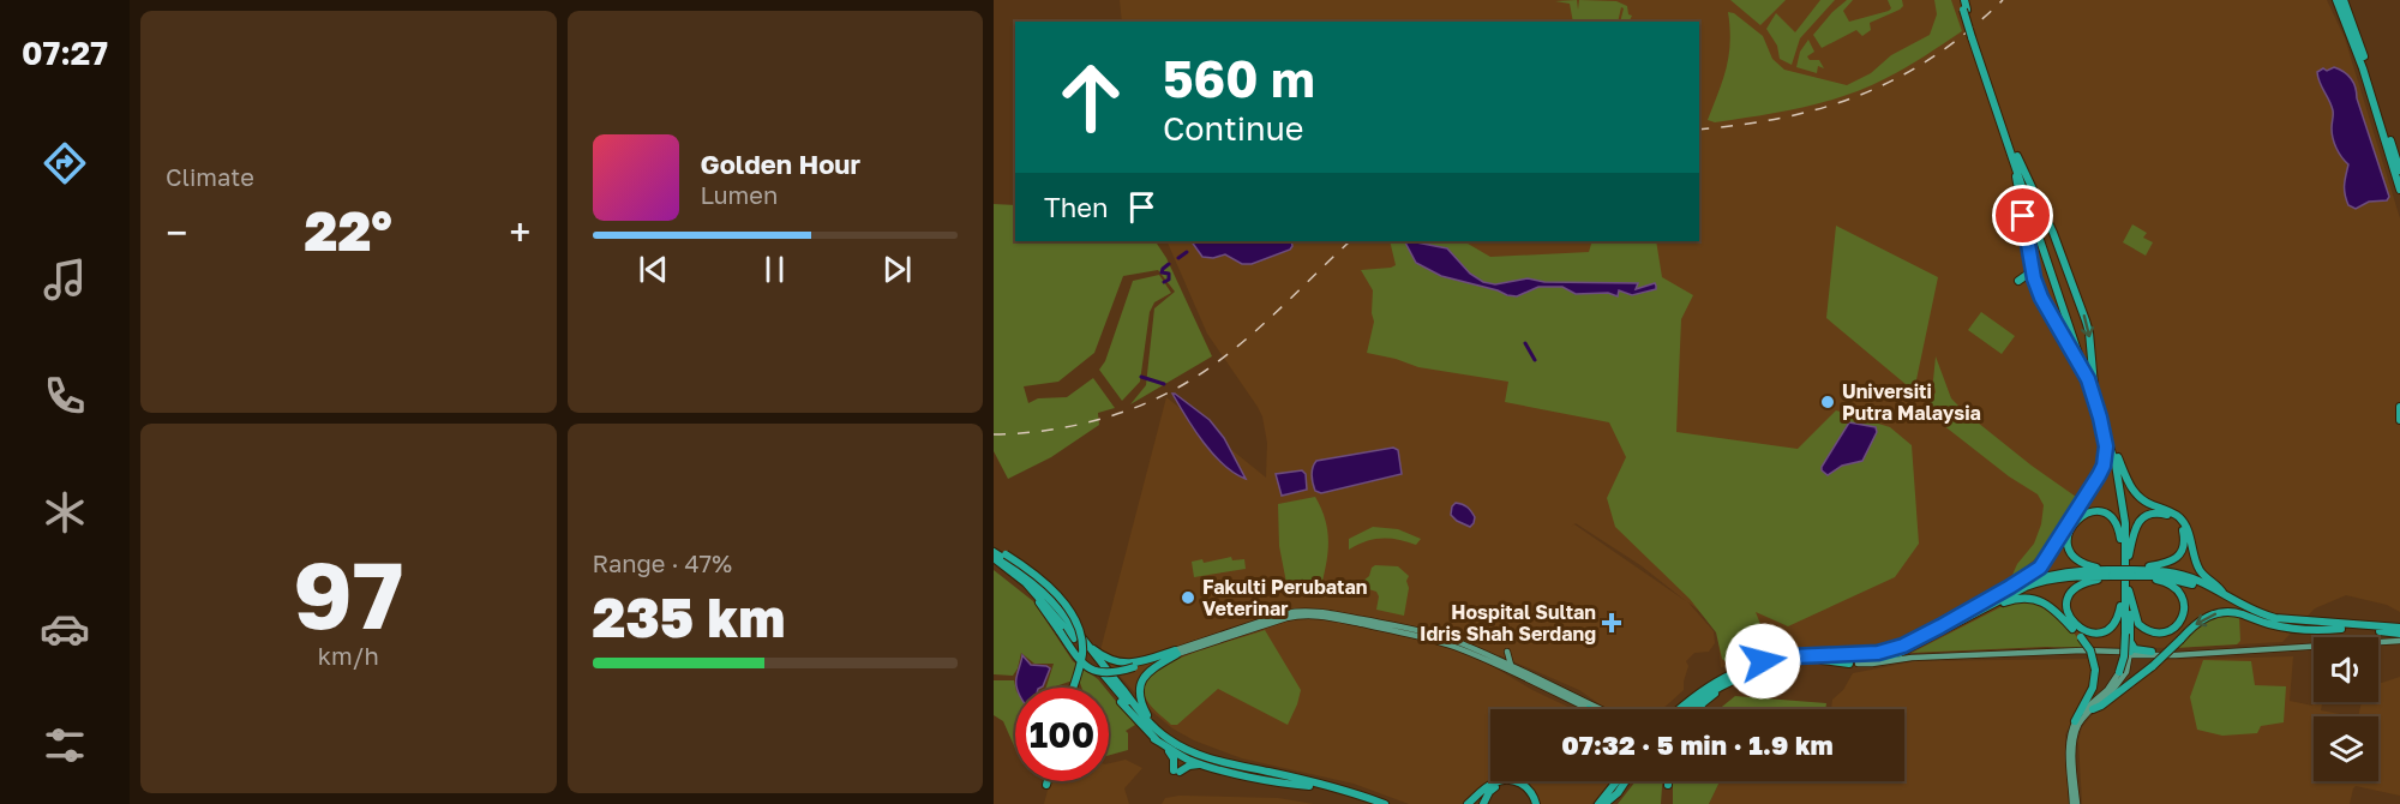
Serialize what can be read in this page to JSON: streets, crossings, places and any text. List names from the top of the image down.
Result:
{
  "places": {
    "other": ["Universiti Putra Malaysia", "Fakulti Perubatan Veterinar"],
    "health": ["Hospital Sultan Idris Shah Serdang"]
  },
  "page": {
    "tabs": "07:27",
    "tile": [
      "Climate",
      ["97", "km/h"],
      ["Range · 47%", "235 km"]
    ],
    "turn": ["560 m", "Continue"],
    "song": ["Golden Hour", "Lumen"],
    "then": "Then",
    "heat": ["−", "22°", "+"],
    "limit": "100",
    "trip": "07:32 · 5 min · 1.9 km"
  }
}
